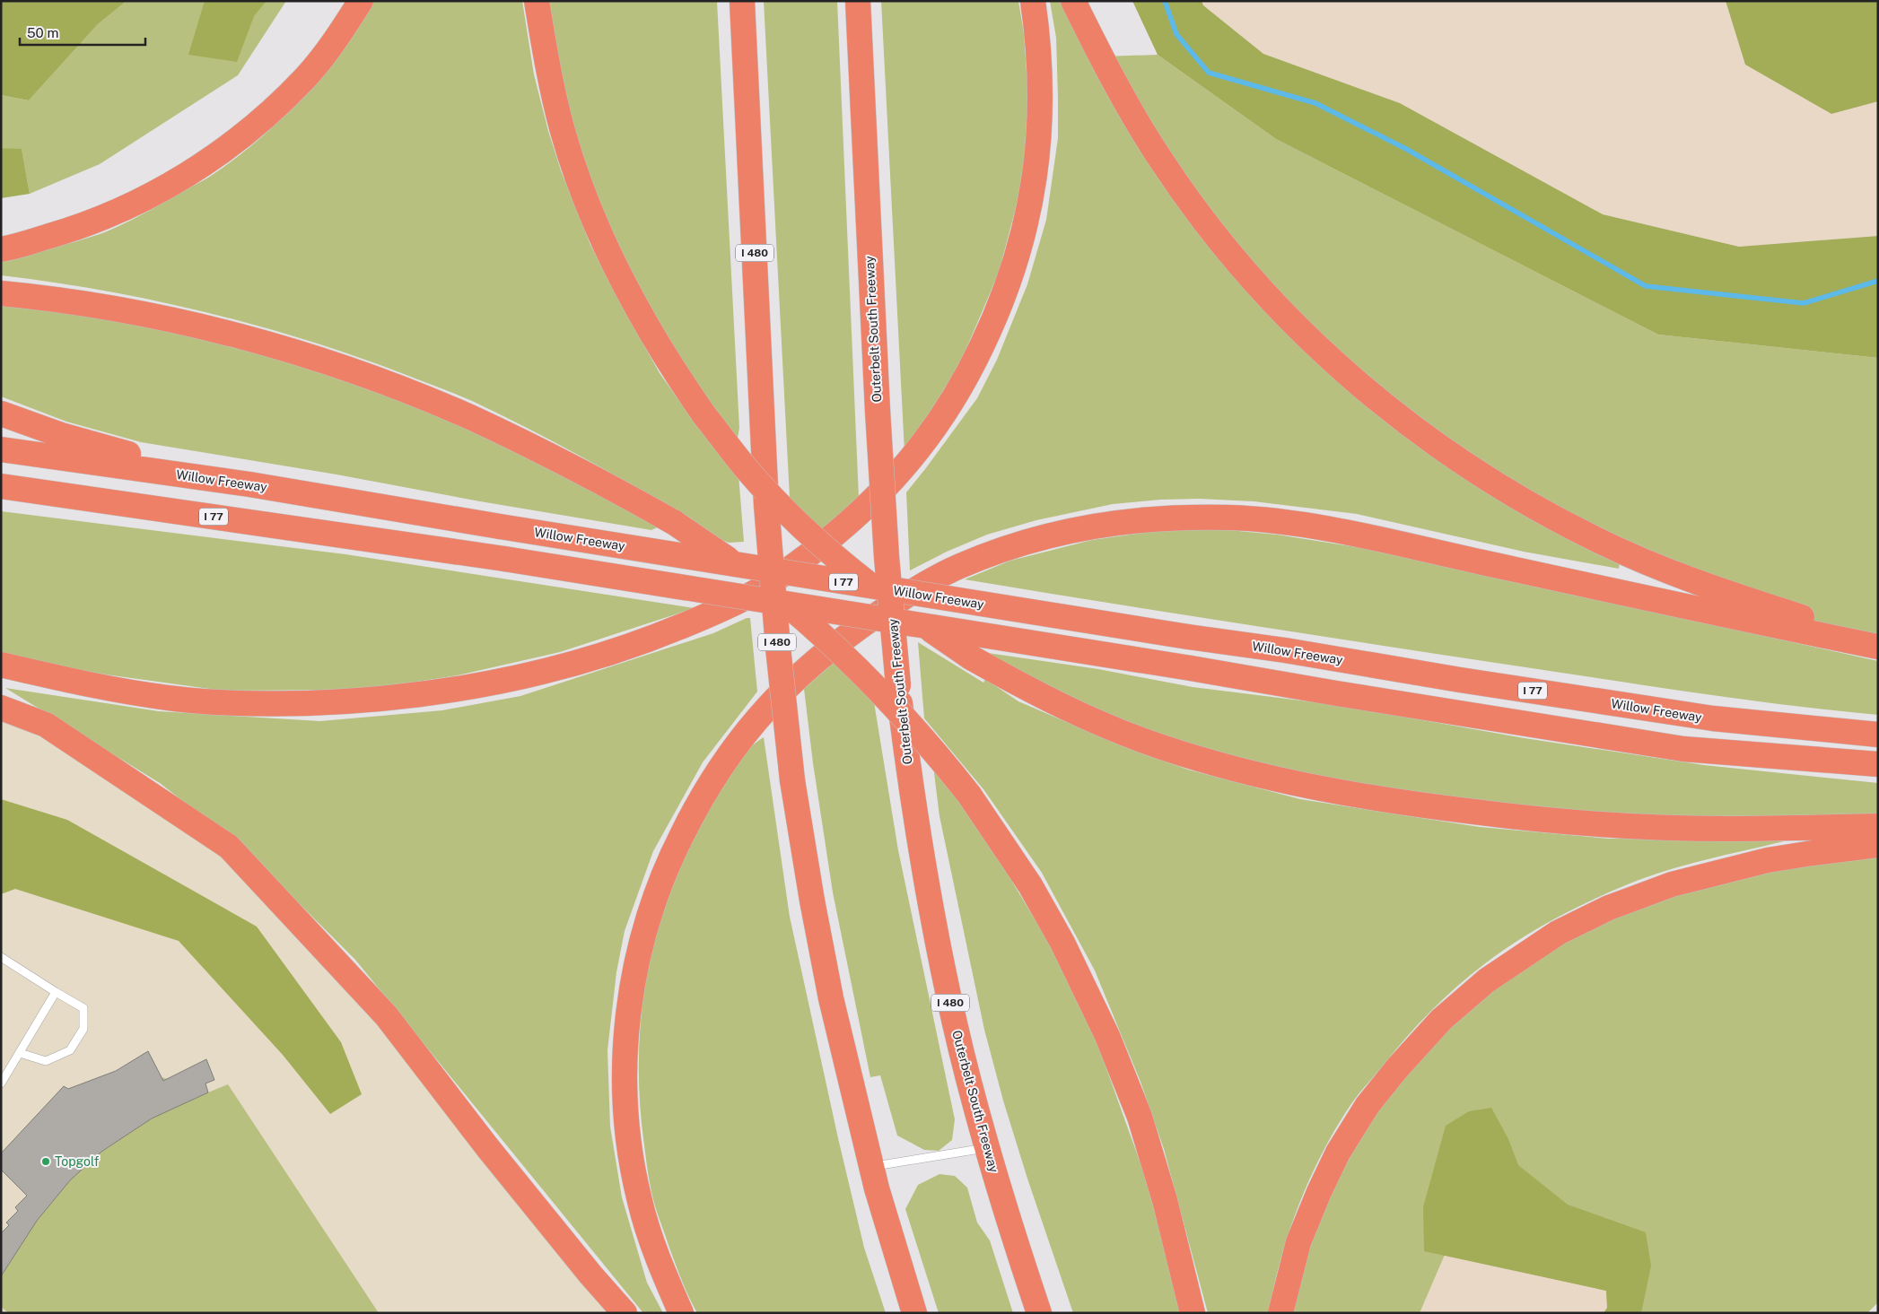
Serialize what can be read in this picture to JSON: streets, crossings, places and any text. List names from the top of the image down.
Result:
{
  "streets": {
    "highway": [
      "I 480",
      "Outerbelt South Freeway",
      "Willow Freeway",
      "I 77"
    ]
  },
  "places": ["Topgolf"],
  "scale_bar": "50 m"
}
